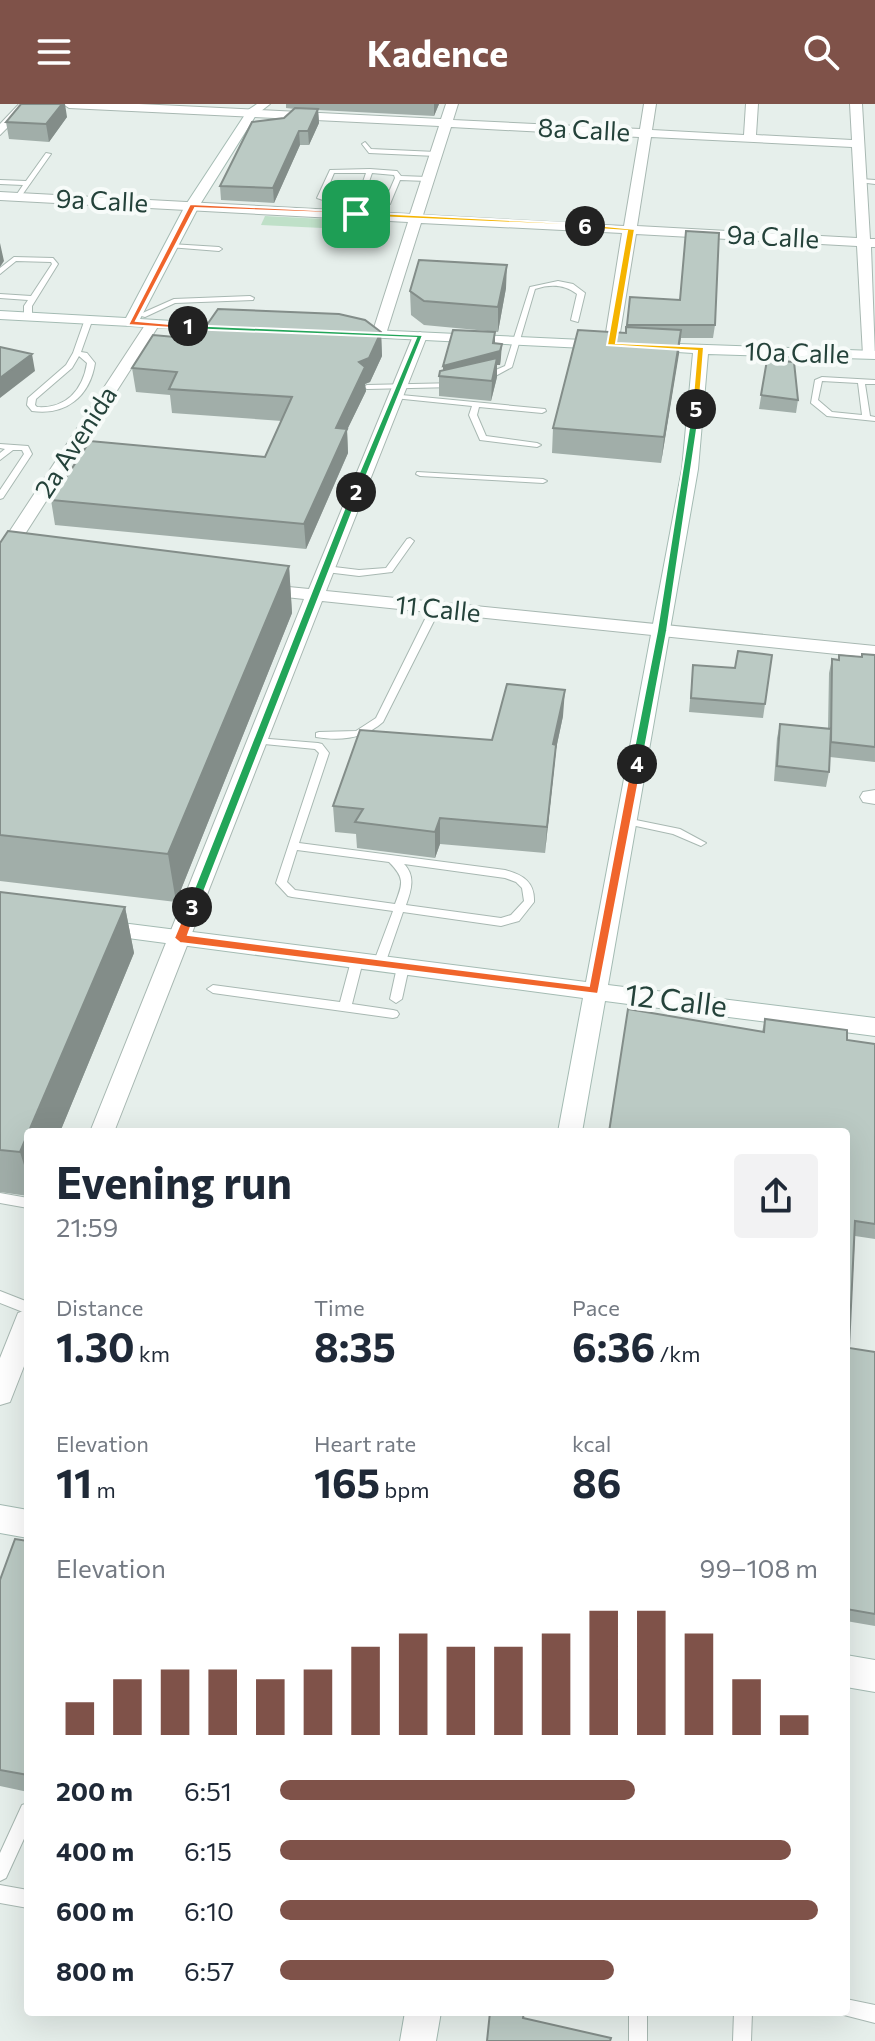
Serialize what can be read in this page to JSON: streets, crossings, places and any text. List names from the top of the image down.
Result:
{
  "streets": {
    "street": [
      "8a Calle",
      "9a Calle",
      "10a Calle",
      "2a Avenida",
      "11 Calle",
      "12 Calle"
    ]
  },
  "crossings": [
    ["8a Calle", "2a Avenida"],
    ["9a Calle", "2a Avenida"]
  ],
  "page": {
    "header": "Kadence",
    "pins": [
      "6",
      "1",
      "5",
      "2",
      "4",
      "3"
    ],
    "heading": ["Evening run", "21:59"],
    "stats": [
      ["Distance", "1.30 km"],
      ["Time", "8:35"],
      ["Pace", "6:36 /km"],
      ["Elevation", "11 m"],
      ["Heart rate", "165 bpm"],
      ["kcal", "86"]
    ],
    "chart": ["Elevation", "99–108 m"],
    "list": [
      {
        "name": "200 m",
        "note": "6:51"
      },
      {
        "name": "400 m",
        "note": "6:15"
      },
      {
        "name": "600 m",
        "note": "6:10"
      },
      {
        "name": "800 m",
        "note": "6:57"
      }
    ]
  }
}
